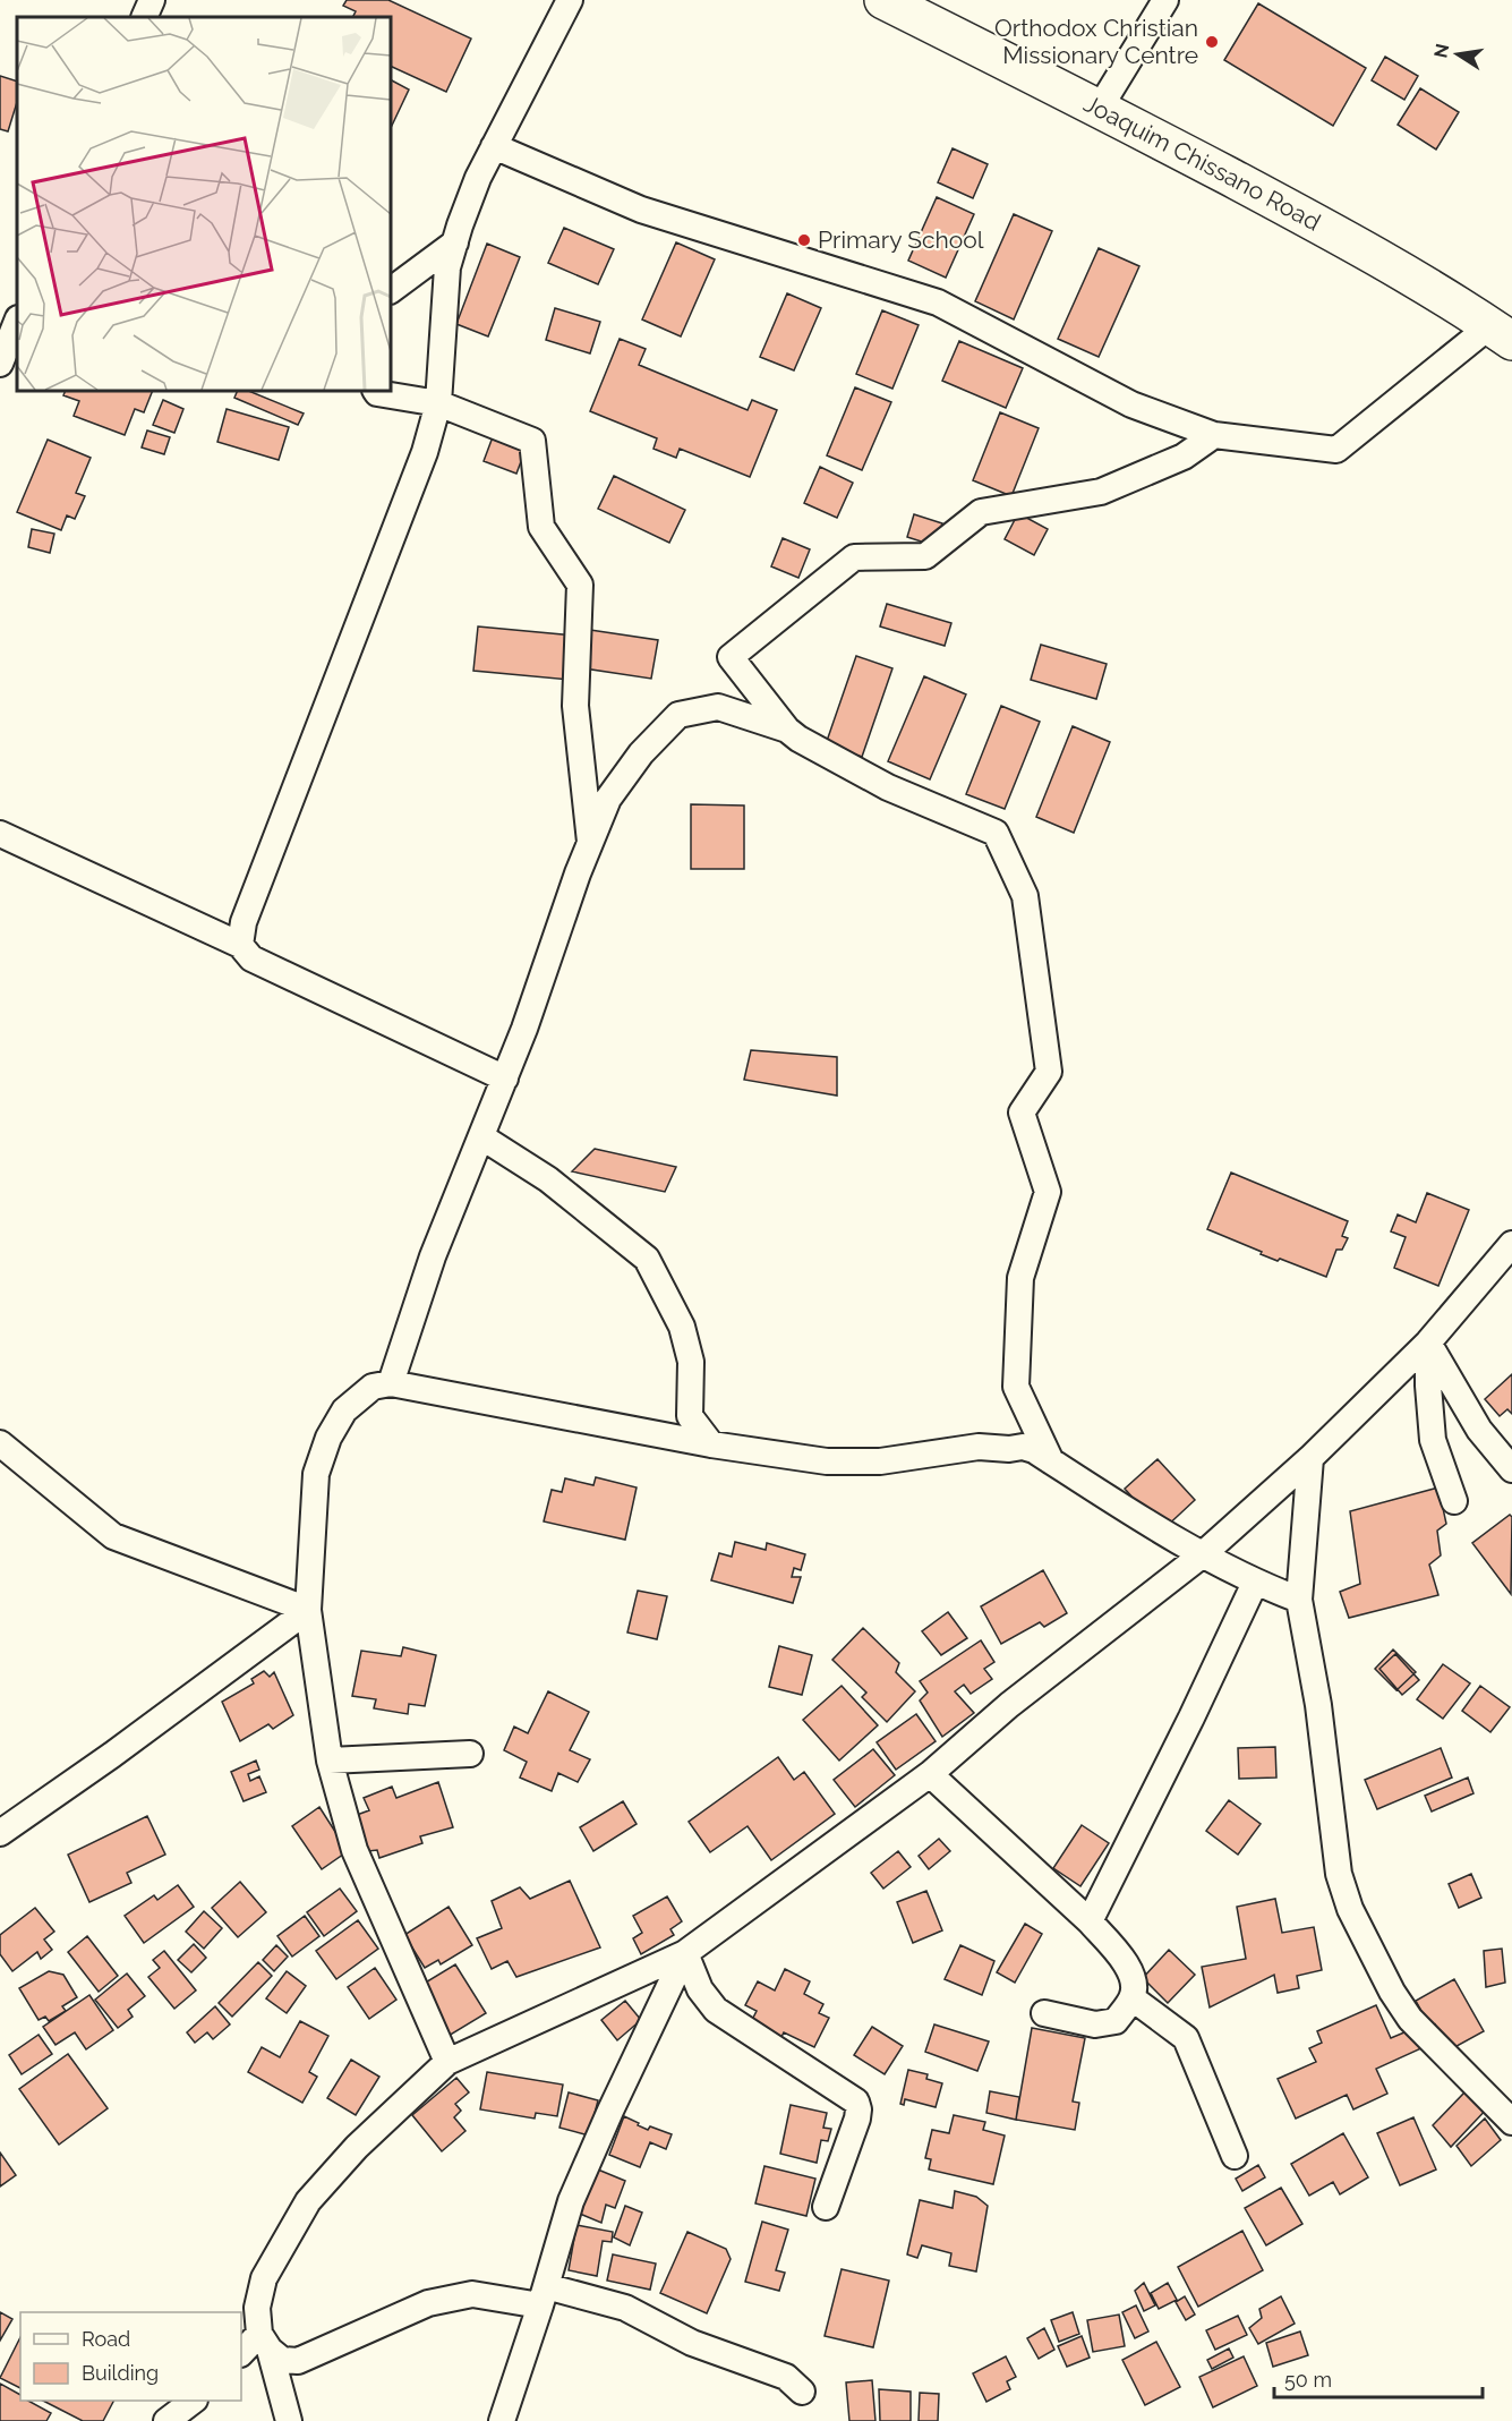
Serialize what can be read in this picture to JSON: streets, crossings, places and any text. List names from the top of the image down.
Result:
{
  "streets": {
    "highway": ["Joaquim Chissano Road"]
  },
  "places": ["Orthodox Christian Missionary Centre", "Primary School"],
  "legend": ["Road", "Building"],
  "scale_bar": "50 m",
  "north": "left"
}
